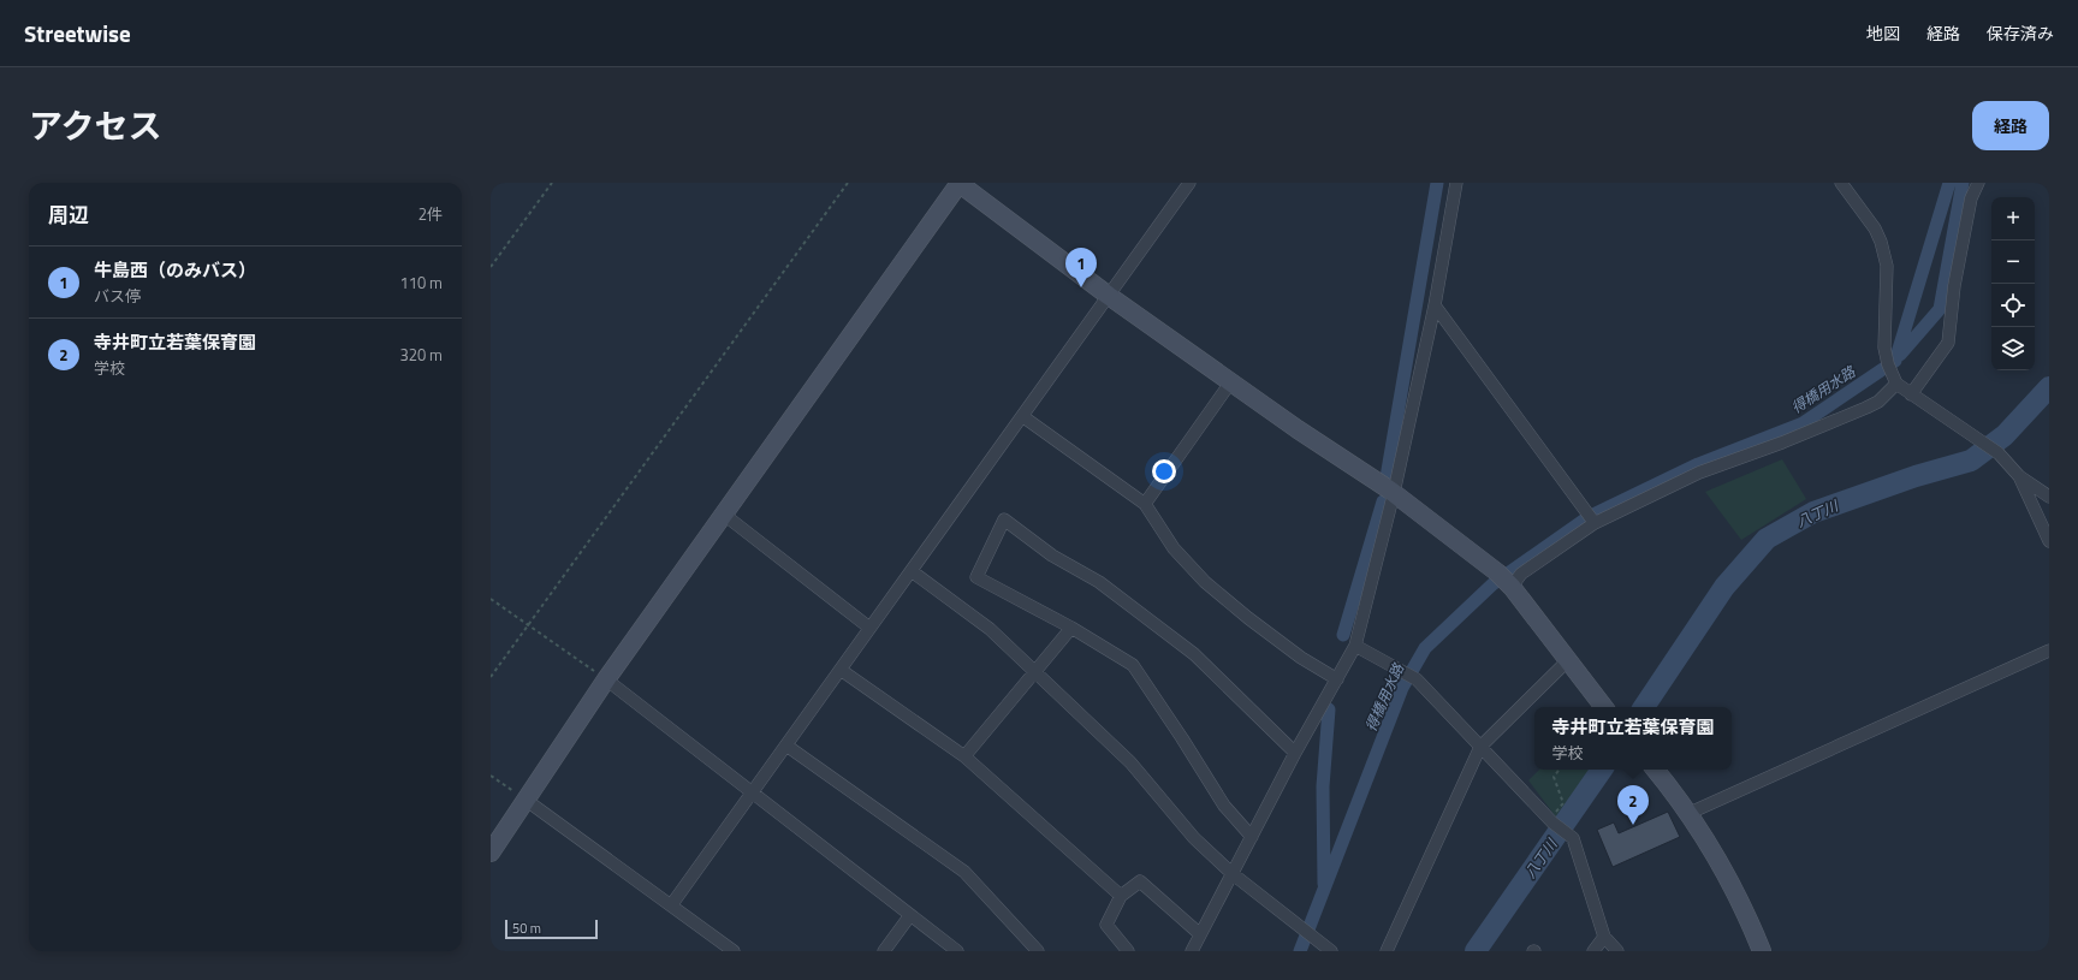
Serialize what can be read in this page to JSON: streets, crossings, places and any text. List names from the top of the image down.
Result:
{
  "water": ["得橋用水路", "八丁川"],
  "scale_bar": "50 m",
  "page": {
    "header": "Streetwise",
    "nav": ["地図", "経路", "保存済み"],
    "title": "アクセス",
    "buttons": "経路",
    "heading": ["周辺", "2件"],
    "map_buttons": ["+", "−"],
    "list": [
      {
        "mark": "1",
        "name": "牛島西（のみバス）",
        "note": "バス停",
        "value": "110 m"
      },
      {
        "mark": "2",
        "name": "寺井町立若葉保育園",
        "note": "学校",
        "value": "320 m"
      }
    ],
    "pins": ["1", "2"],
    "popup": ["寺井町立若葉保育園", "学校"],
    "scale": "50 m"
  }
}
